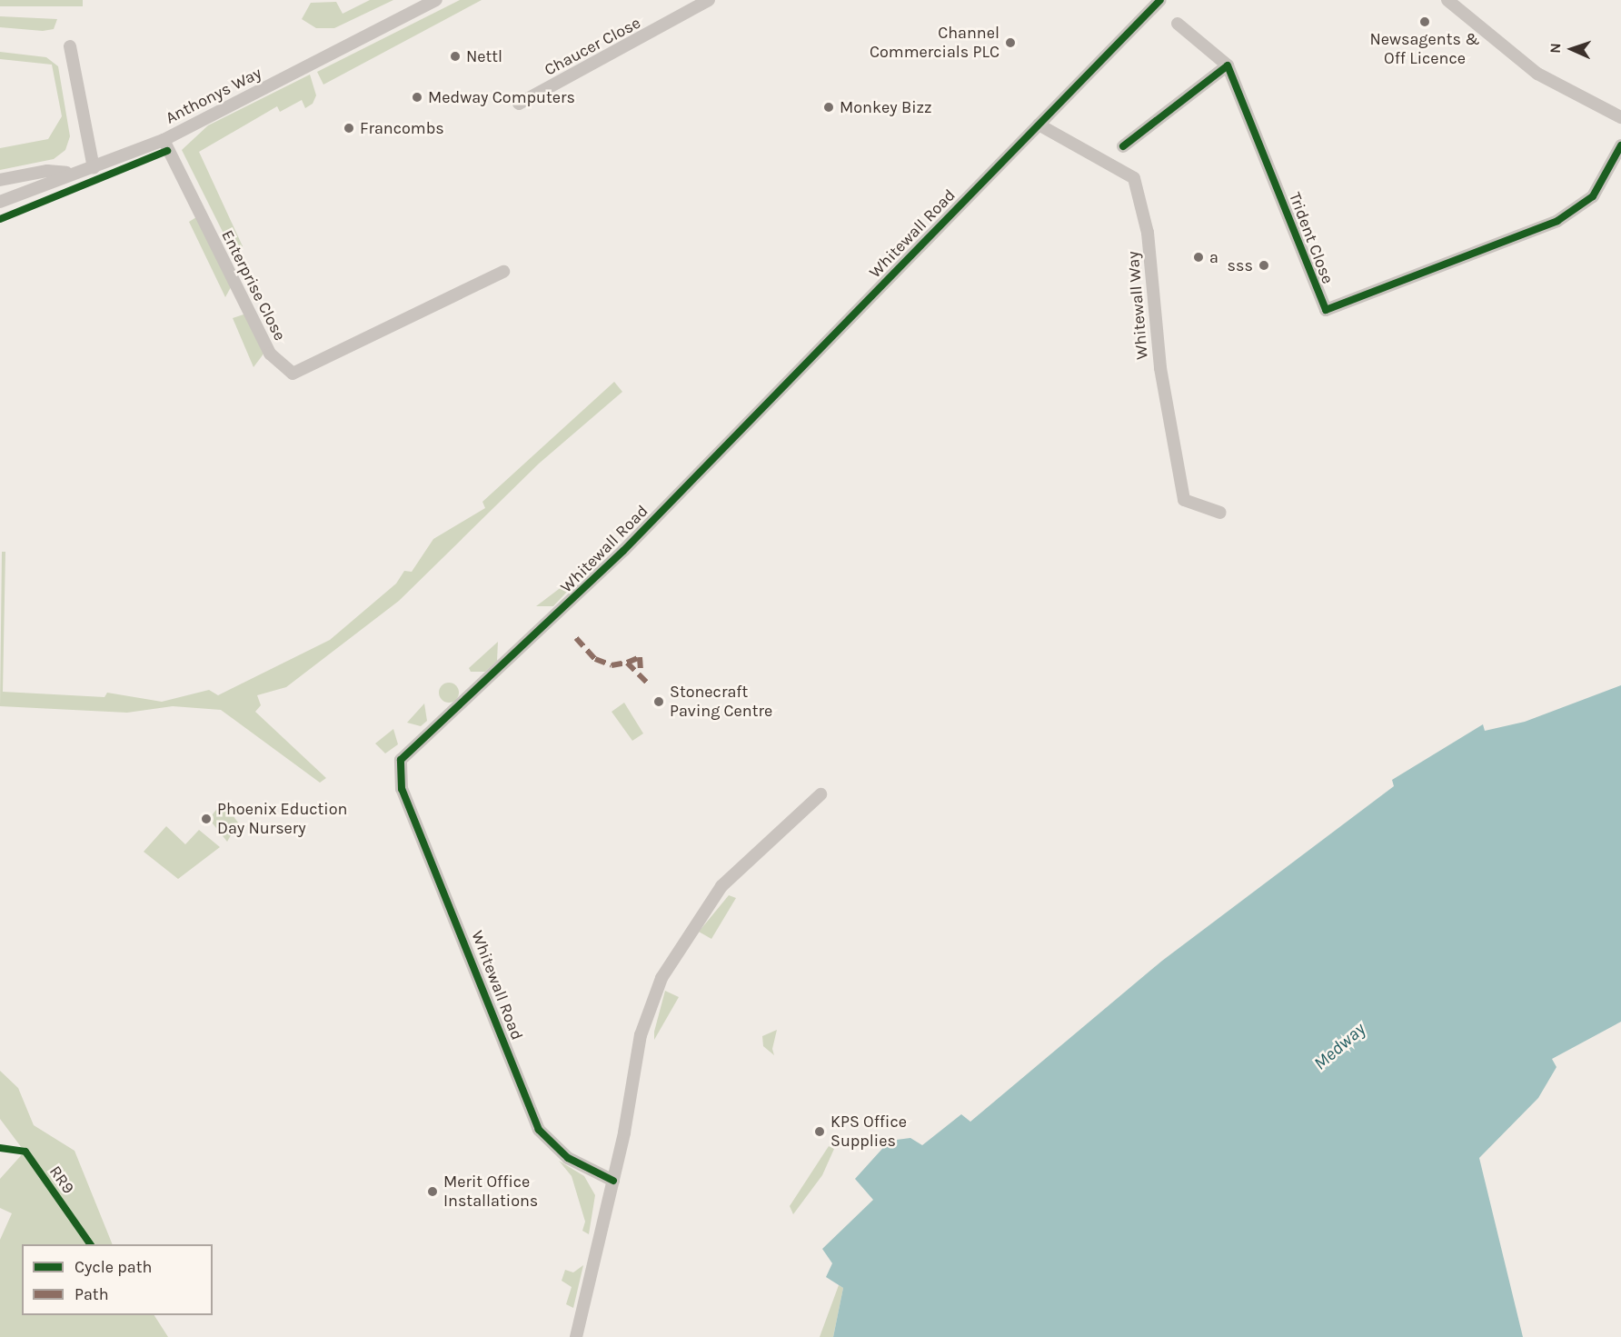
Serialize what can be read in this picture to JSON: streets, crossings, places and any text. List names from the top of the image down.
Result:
{
  "streets": {
    "street": [
      "Chaucer Close",
      "Anthonys Way",
      "Whitewall Road",
      "Trident Close",
      "Enterprise Close",
      "Whitewall Way"
    ],
    "cycle path": ["RR9"]
  },
  "crossings": [
    ["Anthonys Way", "Enterprise Close"],
    ["Whitewall Road", "Whitewall Way"]
  ],
  "water": ["Medway"],
  "places": [
    "Newsagents & Off Licence",
    "Channel Commercials PLC",
    "Nettl",
    "Medway Computers",
    "Monkey Bizz",
    "Francombs",
    "a",
    "sss",
    "Stonecraft Paving Centre",
    "Phoenix Eduction Day Nursery",
    "KPS Office Supplies",
    "Merit Office Installations"
  ],
  "legend": ["Cycle path", "Path"],
  "north": "left"
}
